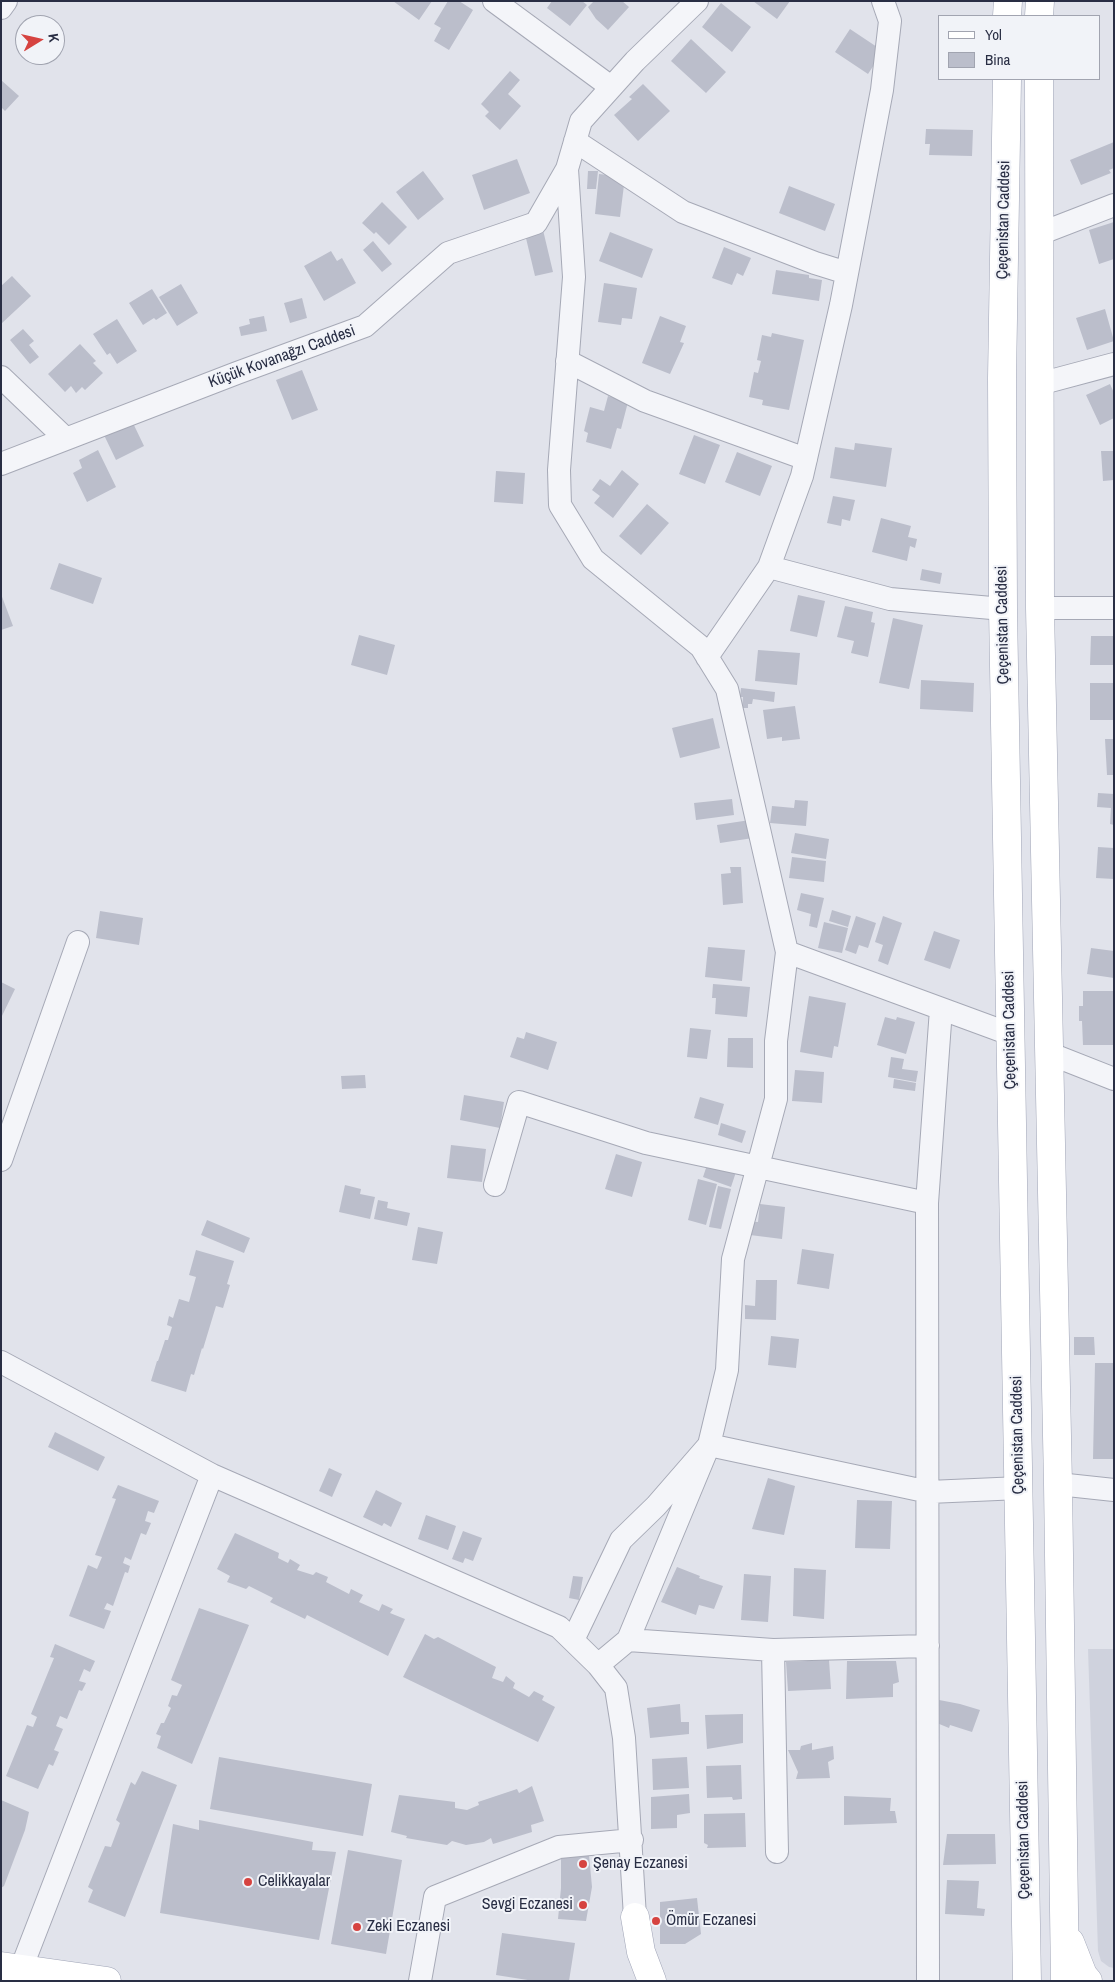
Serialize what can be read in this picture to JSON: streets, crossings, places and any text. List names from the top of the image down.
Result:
{
  "streets": {
    "main road": ["Çeçenistan Caddesi"],
    "street": ["Küçük Kovanağzı Caddesi"]
  },
  "places": [
    "Şenay Eczanesi",
    "Celikkayalar",
    "Sevgi Eczanesi",
    "Ömür Eczanesi",
    "Zeki Eczanesi"
  ],
  "legend": ["Yol", "Bina"],
  "north": "right"
}
